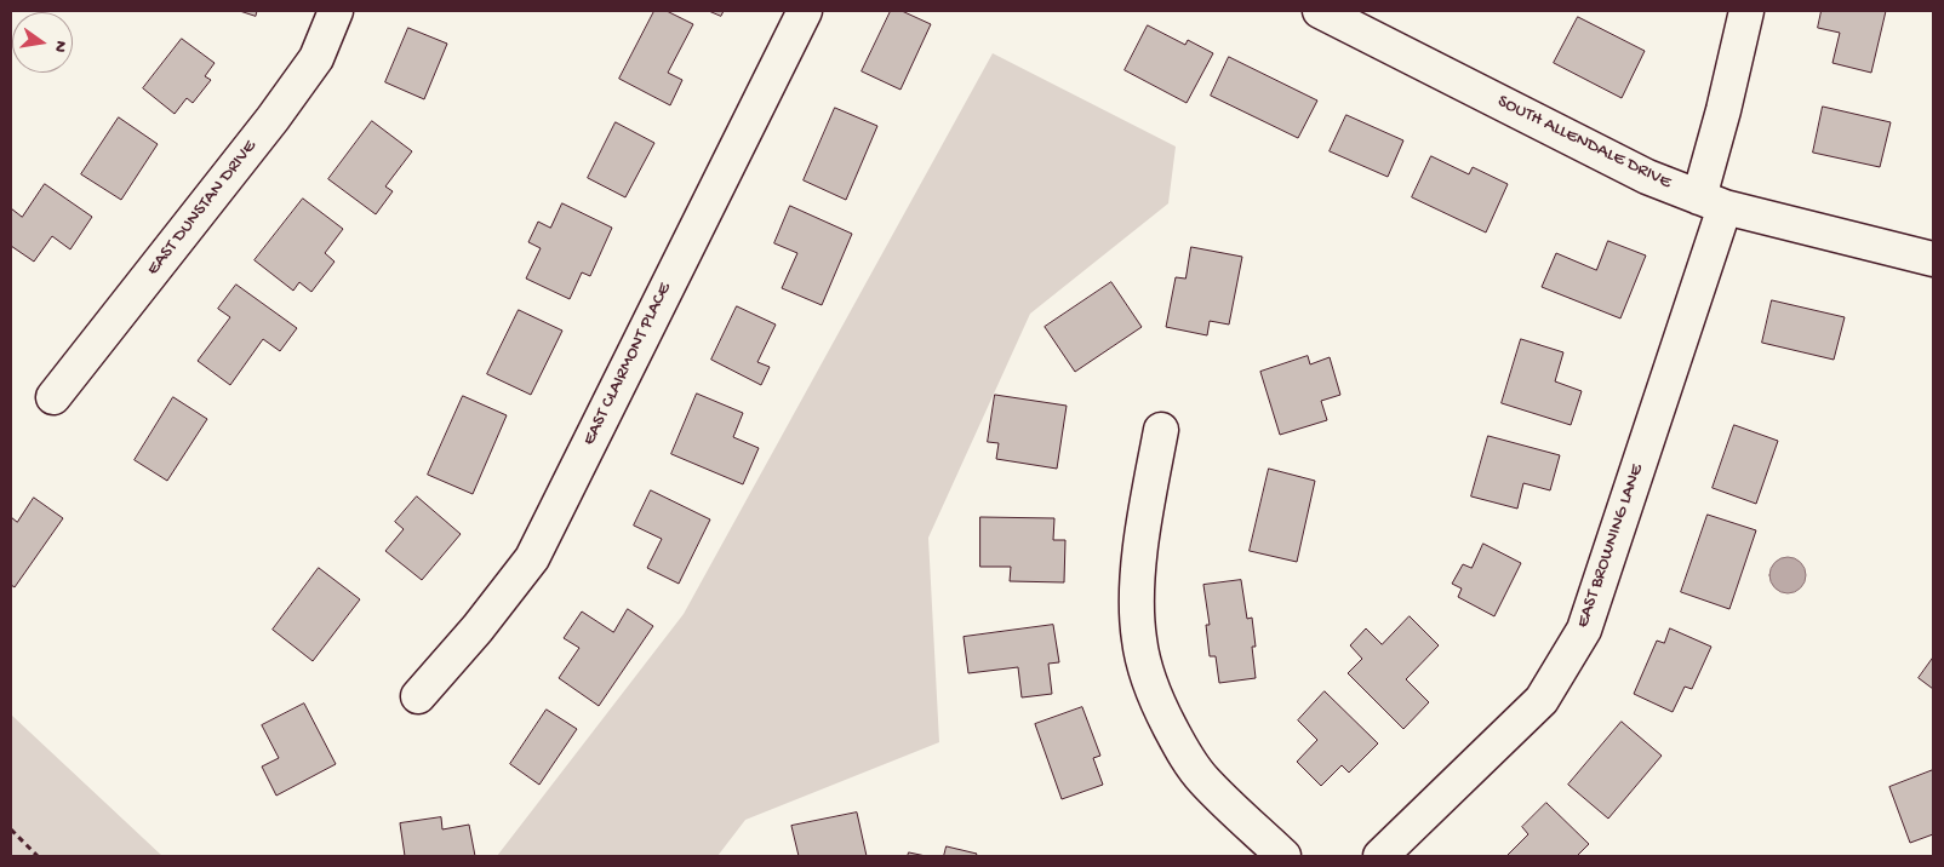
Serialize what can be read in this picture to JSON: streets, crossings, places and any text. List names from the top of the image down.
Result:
{
  "streets": {
    "street": [
      "SOUTH ALLENDALE DRIVE",
      "EAST DUNSTAN DRIVE",
      "EAST CLAIRMONT PLACE",
      "EAST BROWNING LANE"
    ]
  },
  "crossings": [
    ["SOUTH ALLENDALE DRIVE", "EAST BROWNING LANE"]
  ],
  "north": "right"
}
